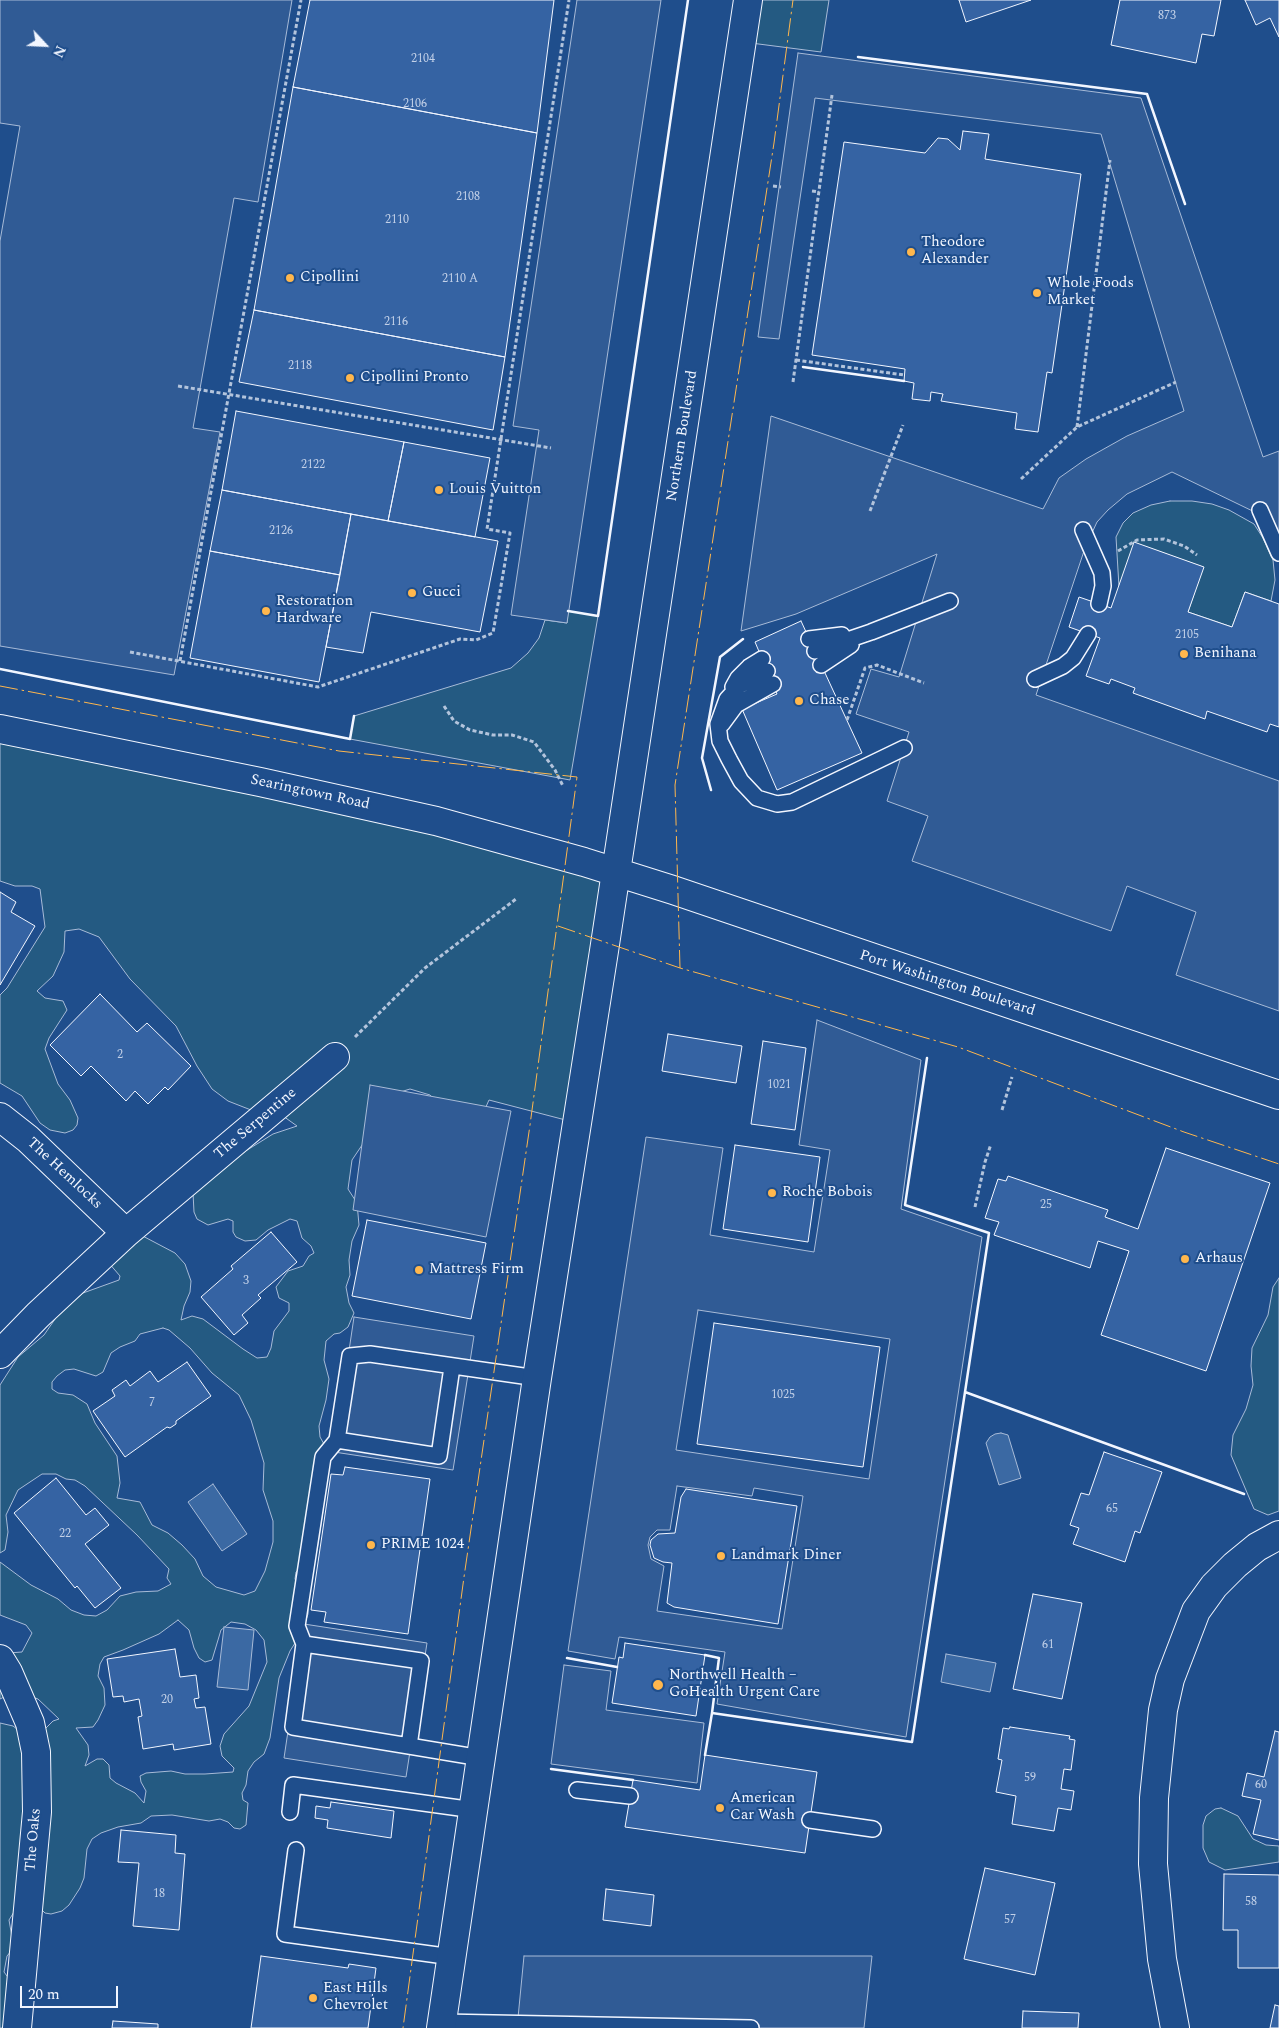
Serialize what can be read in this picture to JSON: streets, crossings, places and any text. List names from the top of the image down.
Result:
{
  "streets": {
    "main road": [
      "Northern Boulevard",
      "Searingtown Road",
      "Port Washington Boulevard",
      "The Serpentine",
      "The Hemlocks",
      "The Oaks"
    ]
  },
  "crossings": [
    ["Northern Boulevard", "Searingtown Road"],
    ["Northern Boulevard", "Port Washington Boulevard"],
    ["Searingtown Road", "Port Washington Boulevard"],
    ["The Serpentine", "The Hemlocks"]
  ],
  "places": [
    "Theodore Alexander",
    "Cipollini",
    "Whole Foods Market",
    "Cipollini Pronto",
    "Louis Vuitton",
    "Gucci",
    "Restoration Hardware",
    "Benihana",
    "Chase",
    "Roche Bobois",
    "Arhaus",
    "Mattress Firm",
    "PRIME 1024",
    "Landmark Diner",
    "Northwell Health – GoHealth Urgent Care",
    "American Car Wash",
    "East Hills Chevrolet"
  ],
  "house_numbers": [
    "873",
    "2104",
    "2106",
    "2108",
    "2110",
    "2110 A",
    "2116",
    "2118",
    "2122",
    "2126",
    "2105",
    "2",
    "1021",
    "25",
    "3",
    "1025",
    "7",
    "65",
    "22",
    "61",
    "20",
    "59",
    "60",
    "18",
    "58",
    "57"
  ],
  "scale_bar": "20 m",
  "north": "bottom right"
}
